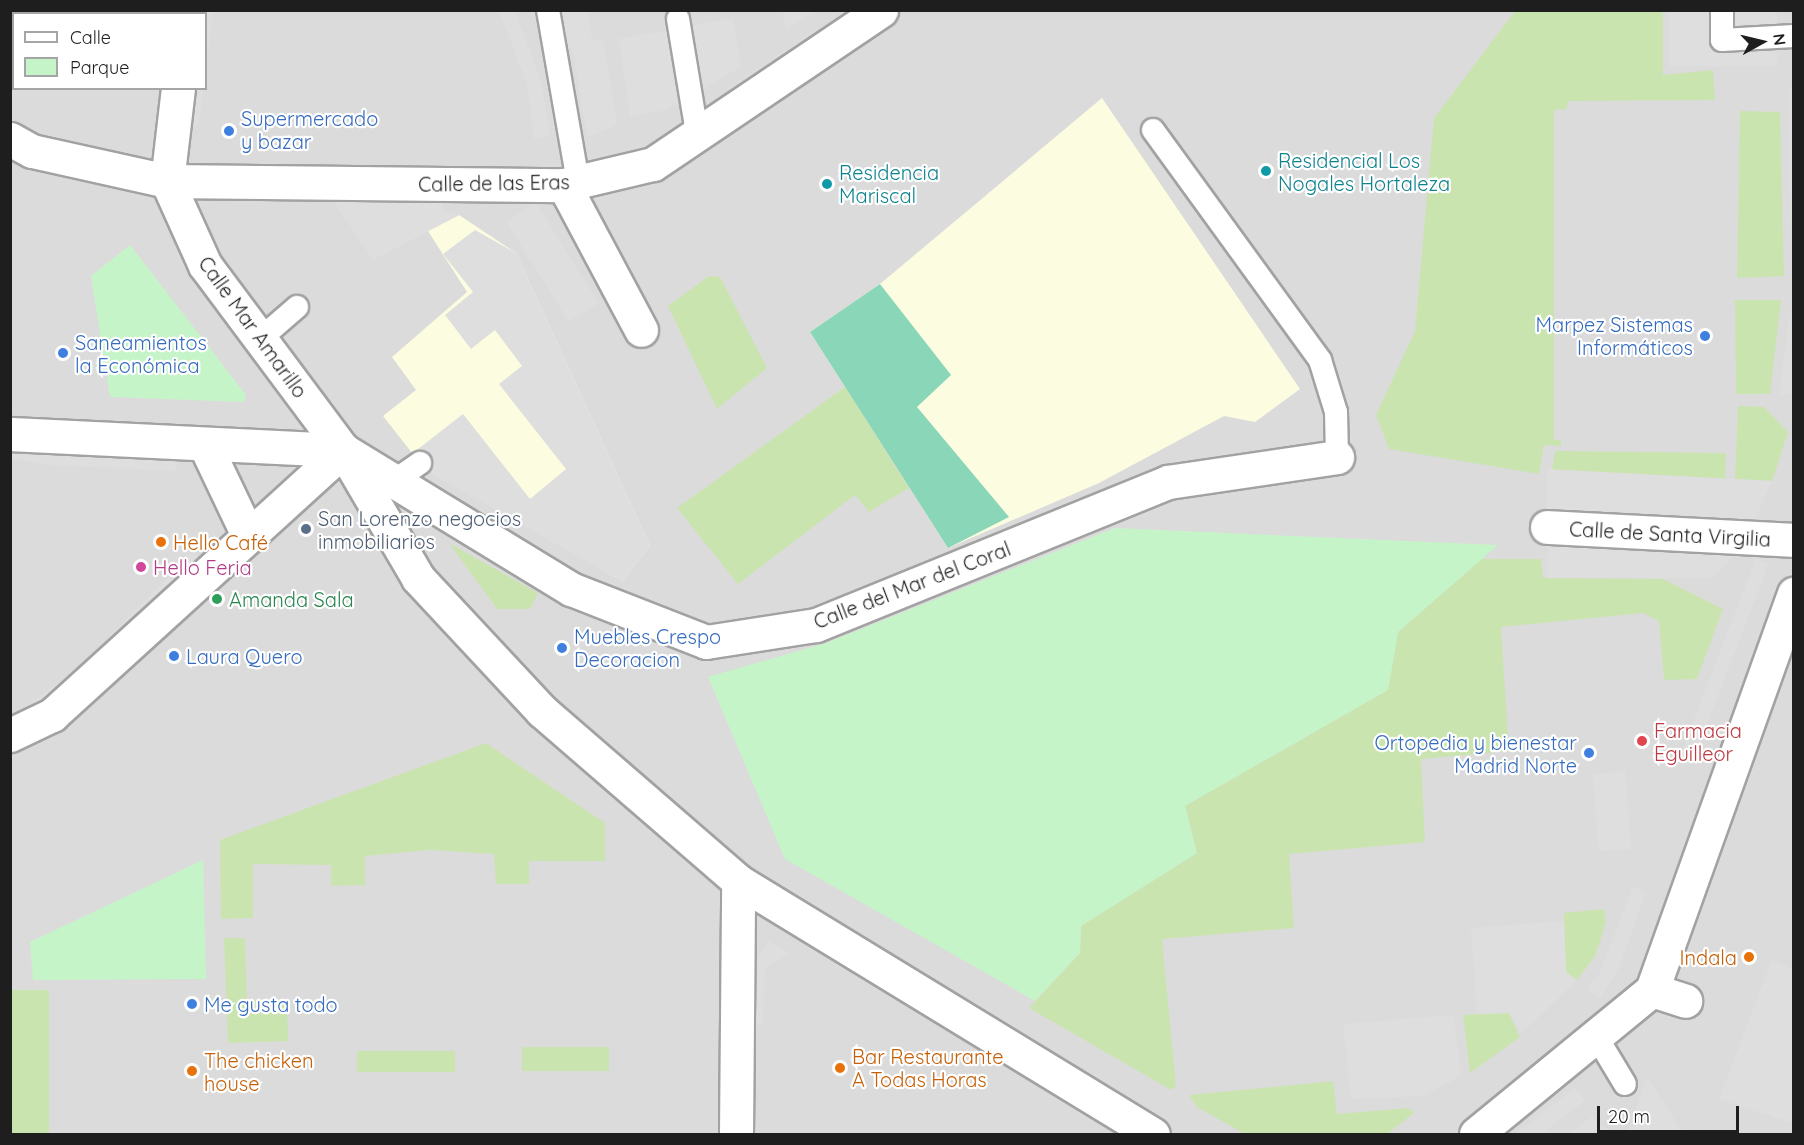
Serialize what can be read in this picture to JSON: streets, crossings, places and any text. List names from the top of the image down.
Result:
{
  "streets": {
    "street": [
      "Calle de las Eras",
      "Calle Mar Amarillo",
      "Calle de Santa Virgilia",
      "Calle del Mar del Coral"
    ]
  },
  "crossings": [
    ["Calle de las Eras", "Calle Mar Amarillo"],
    ["Calle Mar Amarillo", "Calle del Mar del Coral"]
  ],
  "places": [
    "Supermercado y bazar",
    "Residencial Los Nogales Hortaleza",
    "Residencia Mariscal",
    "Marpez Sistemas Informáticos",
    "Saneamientos la Económica",
    "San Lorenzo negocios inmobiliarios",
    "Hello Café",
    "Hello Feria",
    "Amanda Sala",
    "Muebles Crespo Decoracion",
    "Laura Quero",
    "Farmacia Eguilleor",
    "Ortopedia y bienestar Madrid Norte",
    "Indala",
    "Me gusta todo",
    "Bar Restaurante A Todas Horas",
    "The chicken house"
  ],
  "legend": ["Calle", "Parque"],
  "scale_bar": "20 m",
  "north": "right"
}
